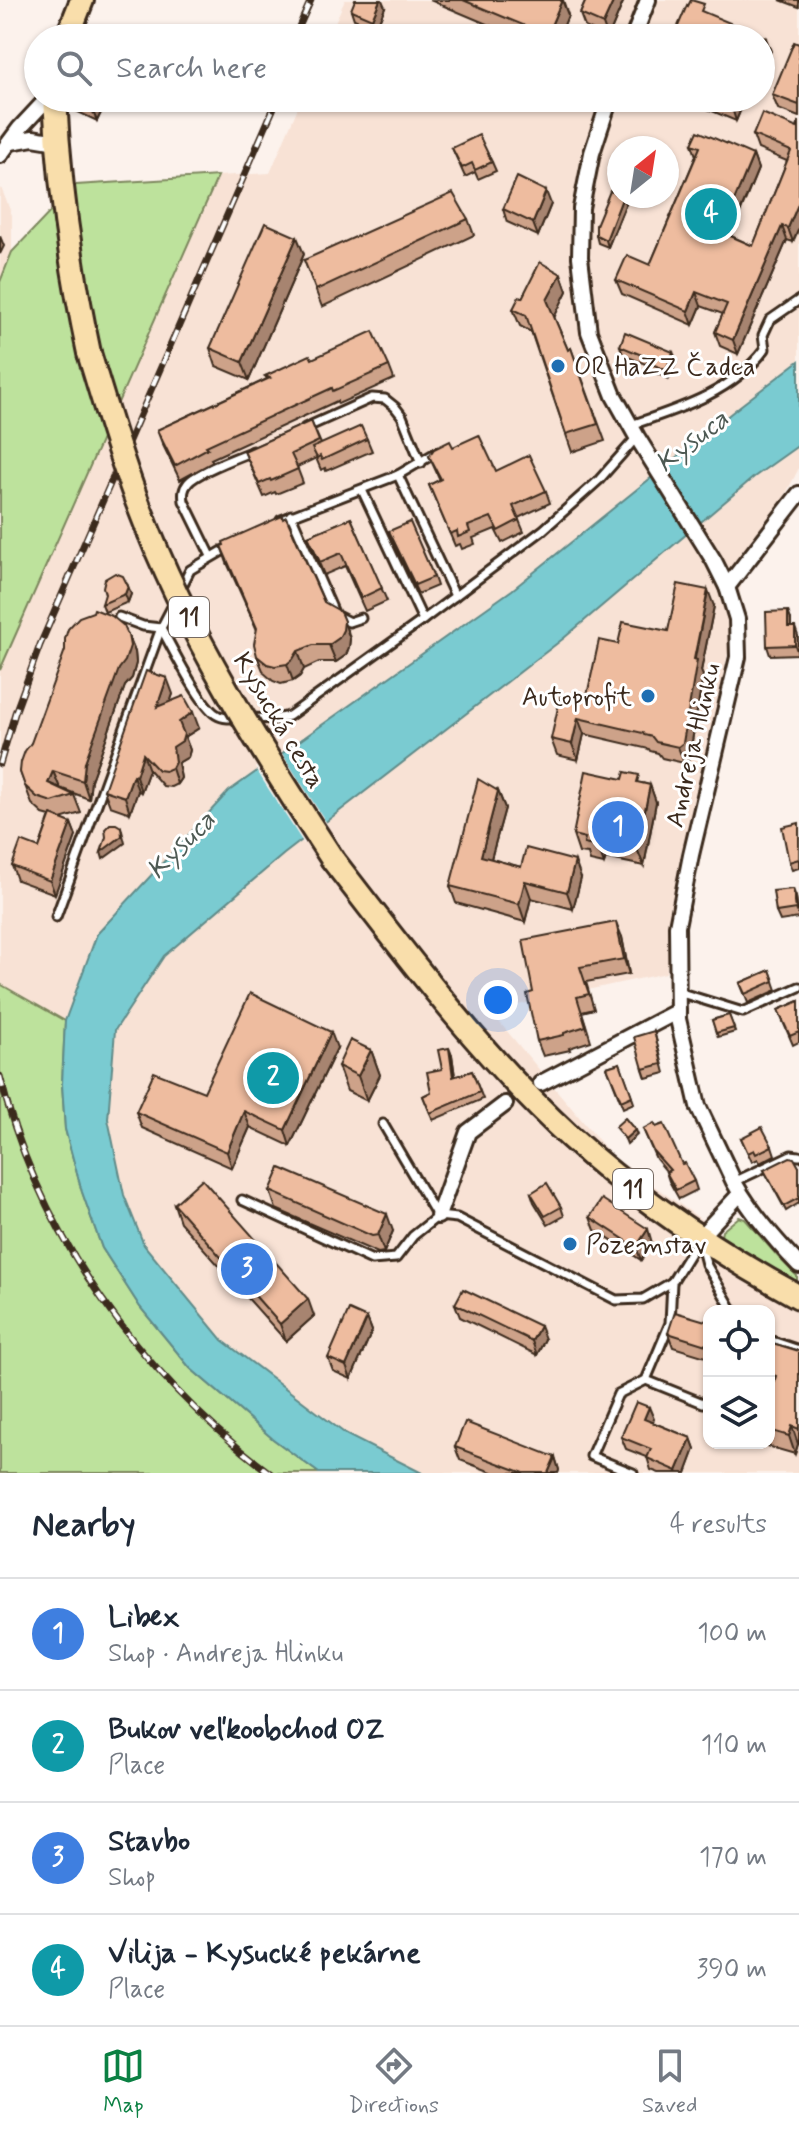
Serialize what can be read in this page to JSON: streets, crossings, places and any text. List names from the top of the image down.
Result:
{
  "streets": {
    "main road": ["11", "Kysucká cesta"],
    "street": ["Andreja Hlinku"]
  },
  "crossings": [
    ["11", "Kysucká cesta"]
  ],
  "water": ["Kysuca"],
  "places": ["OR HaZZ Čadca", "Autoprofit", "Pozemstav"],
  "north": "top right",
  "page": {
    "search": "Search here",
    "pins": [
      "4",
      "1",
      "2",
      "3"
    ],
    "heading": ["Nearby", "4 results"],
    "list": [
      {
        "mark": "1",
        "name": "Libex",
        "note": "Shop · Andreja Hlinku",
        "value": "100 m"
      },
      {
        "mark": "2",
        "name": "Bukov veľkoobchod OZ",
        "note": "Place",
        "value": "110 m"
      },
      {
        "mark": "3",
        "name": "Stavbo",
        "note": "Shop",
        "value": "170 m"
      },
      {
        "mark": "4",
        "name": "Vilija - Kysucké pekárne",
        "note": "Place",
        "value": "390 m"
      }
    ],
    "nav": ["Map", "Directions", "Saved"]
  }
}
